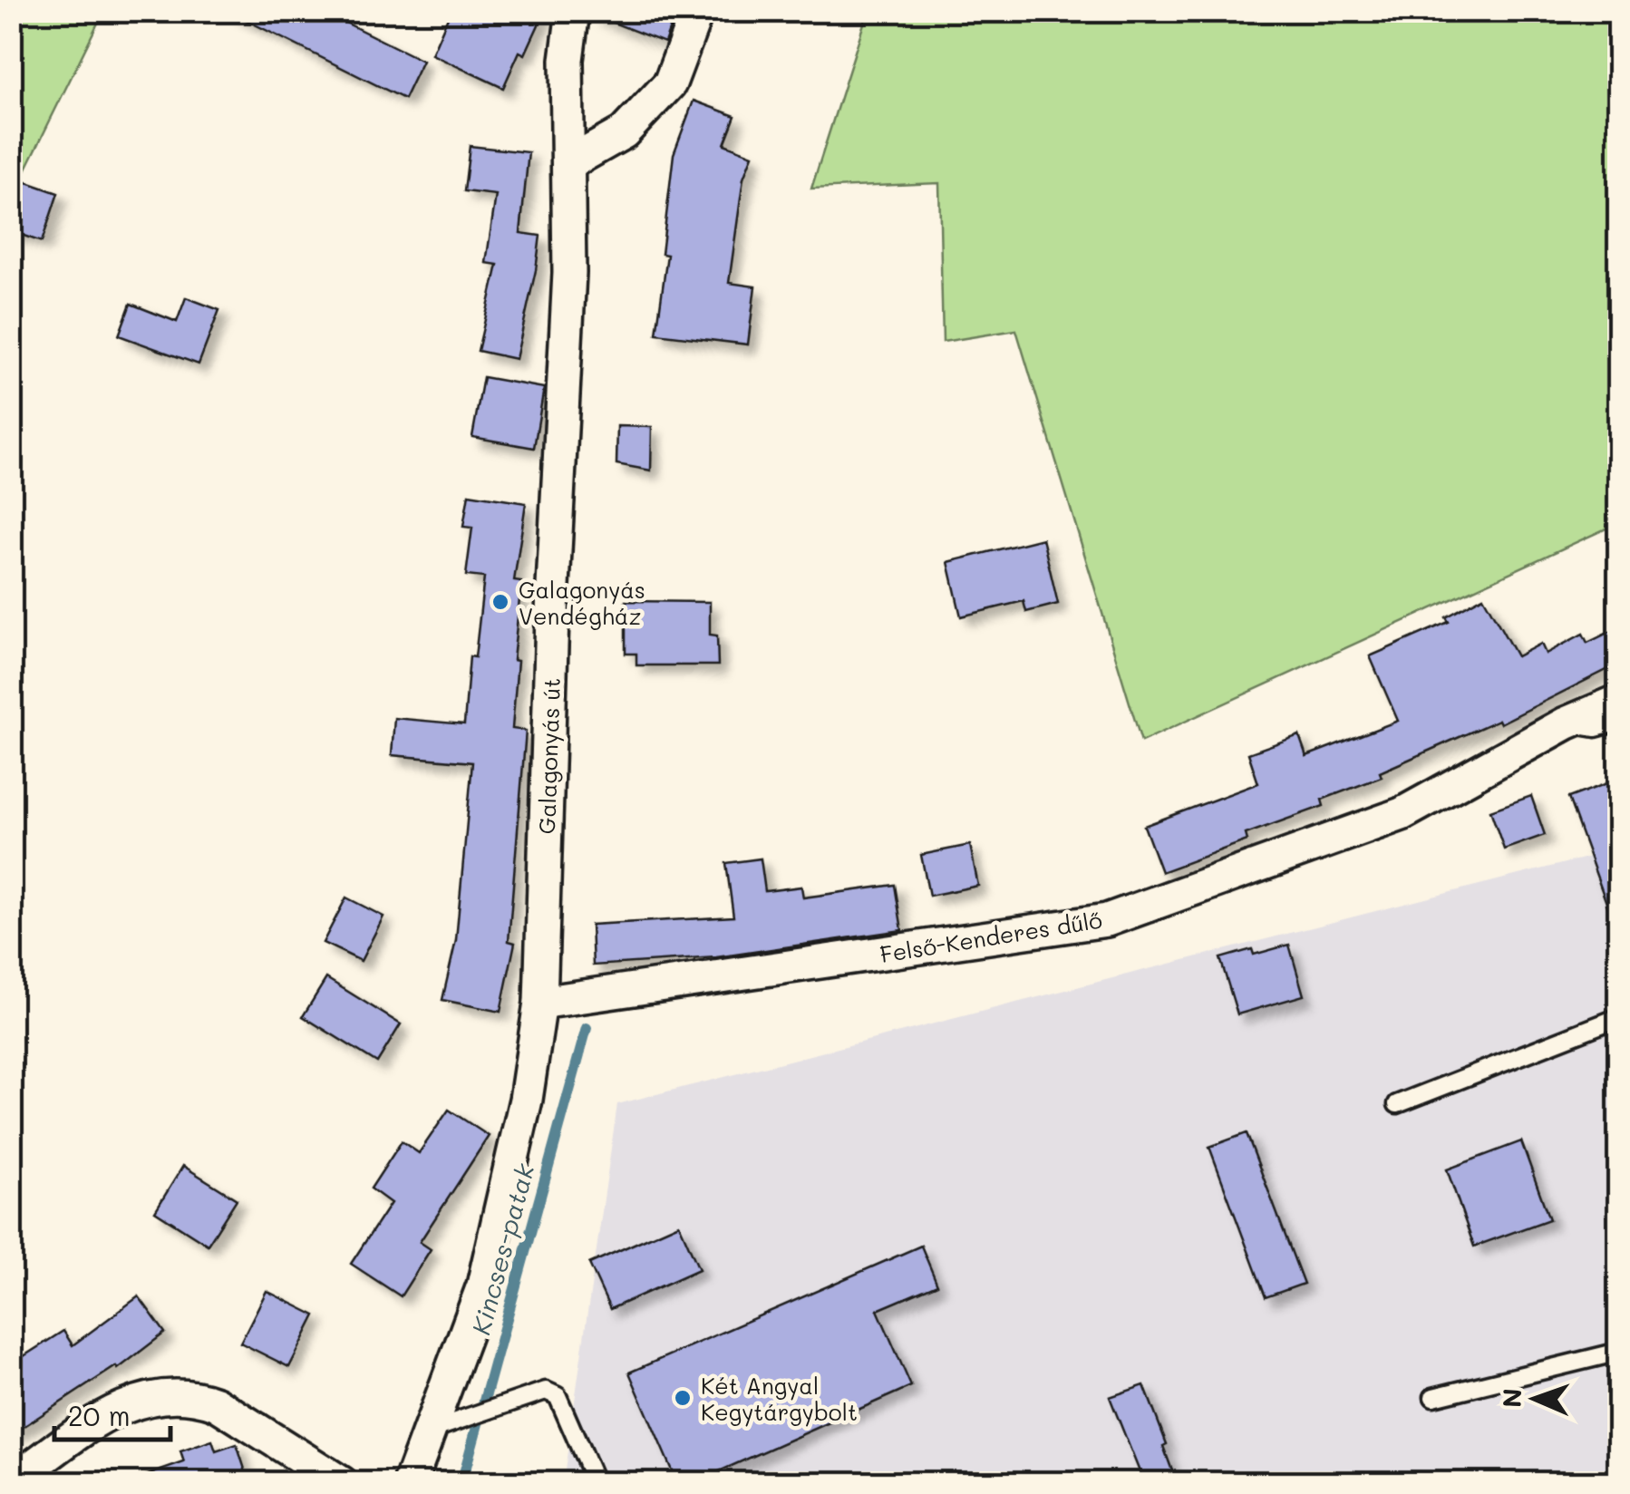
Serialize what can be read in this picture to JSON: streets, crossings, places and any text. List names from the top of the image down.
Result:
{
  "streets": {
    "street": ["Galagonyás út", "Felső-Kenderes dűlő"]
  },
  "crossings": [
    ["Galagonyás út", "Felső-Kenderes dűlő"]
  ],
  "water": ["Kincses-patak"],
  "places": ["Galagonyás Vendégház", "Két Angyal Kegytárgybolt"],
  "scale_bar": "20 m",
  "north": "left"
}
